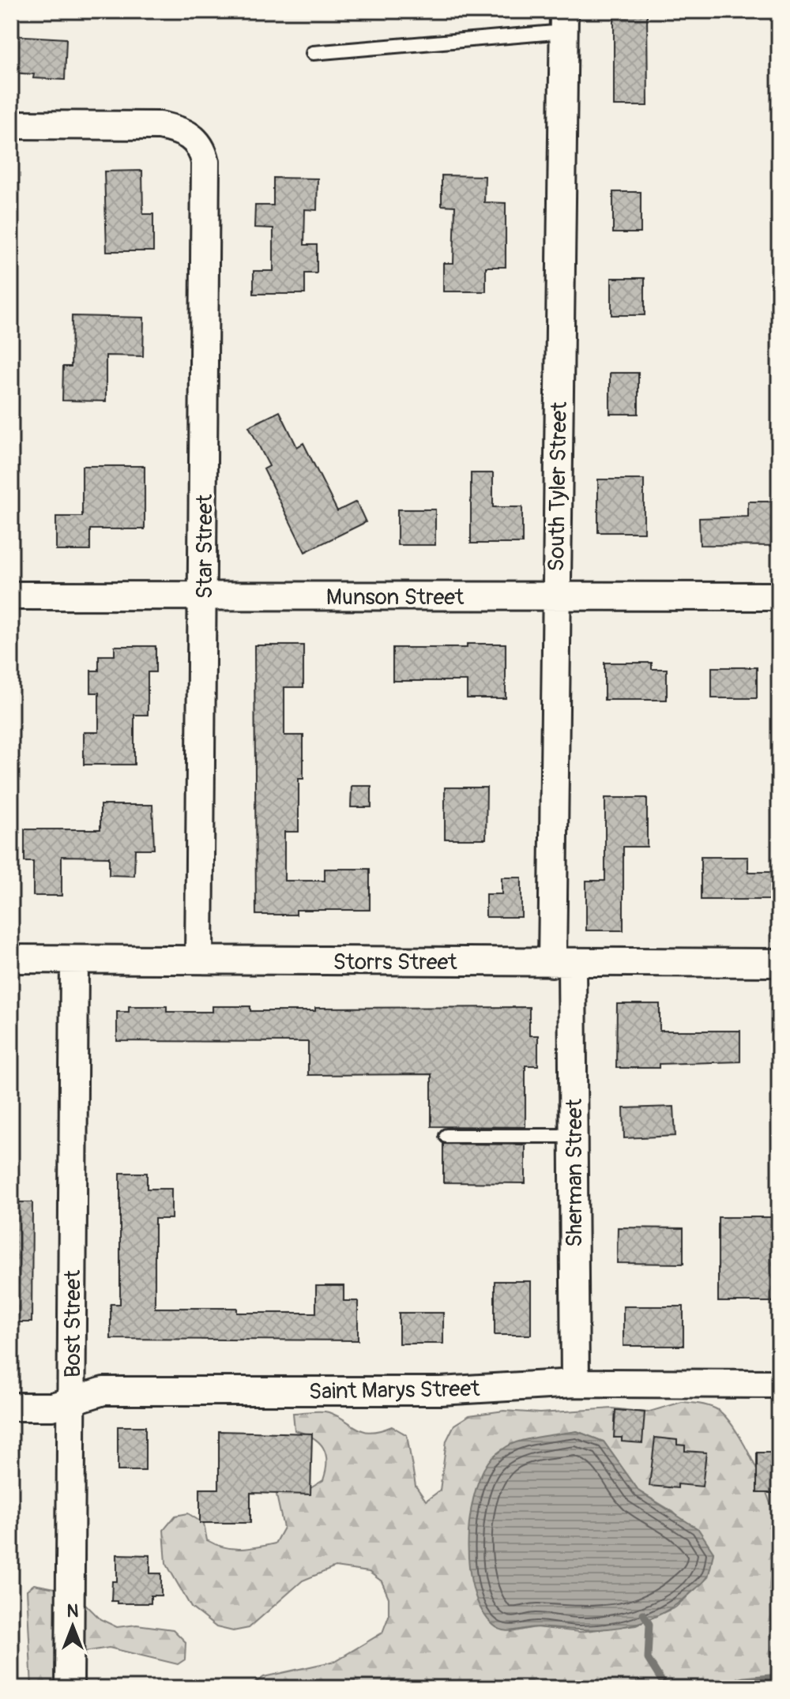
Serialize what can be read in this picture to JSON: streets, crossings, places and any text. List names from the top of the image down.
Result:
{
  "streets": {
    "street": [
      "South Tyler Street",
      "Star Street",
      "Munson Street",
      "Storrs Street",
      "Sherman Street",
      "Bost Street",
      "Saint Marys Street"
    ]
  },
  "crossings": [
    ["South Tyler Street", "Munson Street"],
    ["South Tyler Street", "Storrs Street"],
    ["South Tyler Street", "Sherman Street"],
    ["Star Street", "Munson Street"],
    ["Star Street", "Storrs Street"],
    ["Storrs Street", "Sherman Street"],
    ["Storrs Street", "Bost Street"],
    ["Sherman Street", "Saint Marys Street"],
    ["Bost Street", "Saint Marys Street"]
  ],
  "north": "top"
}
